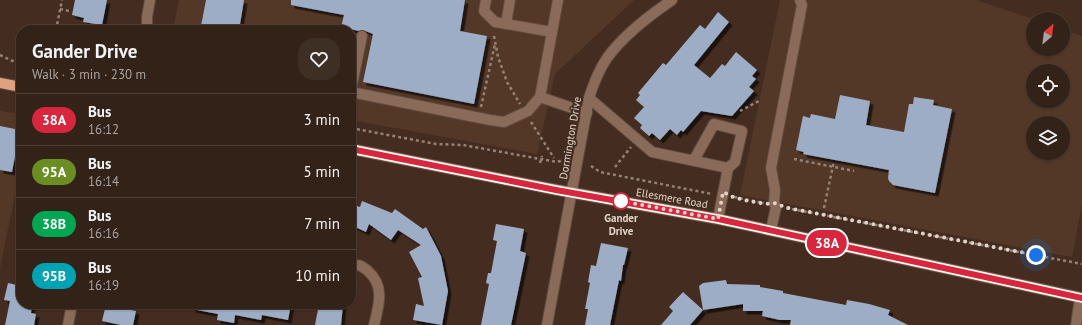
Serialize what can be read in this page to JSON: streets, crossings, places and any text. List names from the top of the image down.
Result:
{
  "streets": {
    "main road": ["Ellesmere Road"],
    "street": ["Dormington Drive"]
  },
  "crossings": [
    ["Dormington Drive", "Ellesmere Road"]
  ],
  "places": ["Gander Drive"],
  "lines": ["bus line 38A"],
  "north": "top right",
  "page": {
    "on_map": "38A",
    "heading": ["Gander Drive", "Walk · 3 min · 230 m"],
    "list": [
      {
        "mark": "38A",
        "name": "Bus",
        "note": "16:12",
        "value": "3 min"
      },
      {
        "mark": "95A",
        "name": "Bus",
        "note": "16:14",
        "value": "5 min"
      },
      {
        "mark": "38B",
        "name": "Bus",
        "note": "16:16",
        "value": "7 min"
      },
      {
        "mark": "95B",
        "name": "Bus",
        "note": "16:19",
        "value": "10 min"
      }
    ]
  }
}
